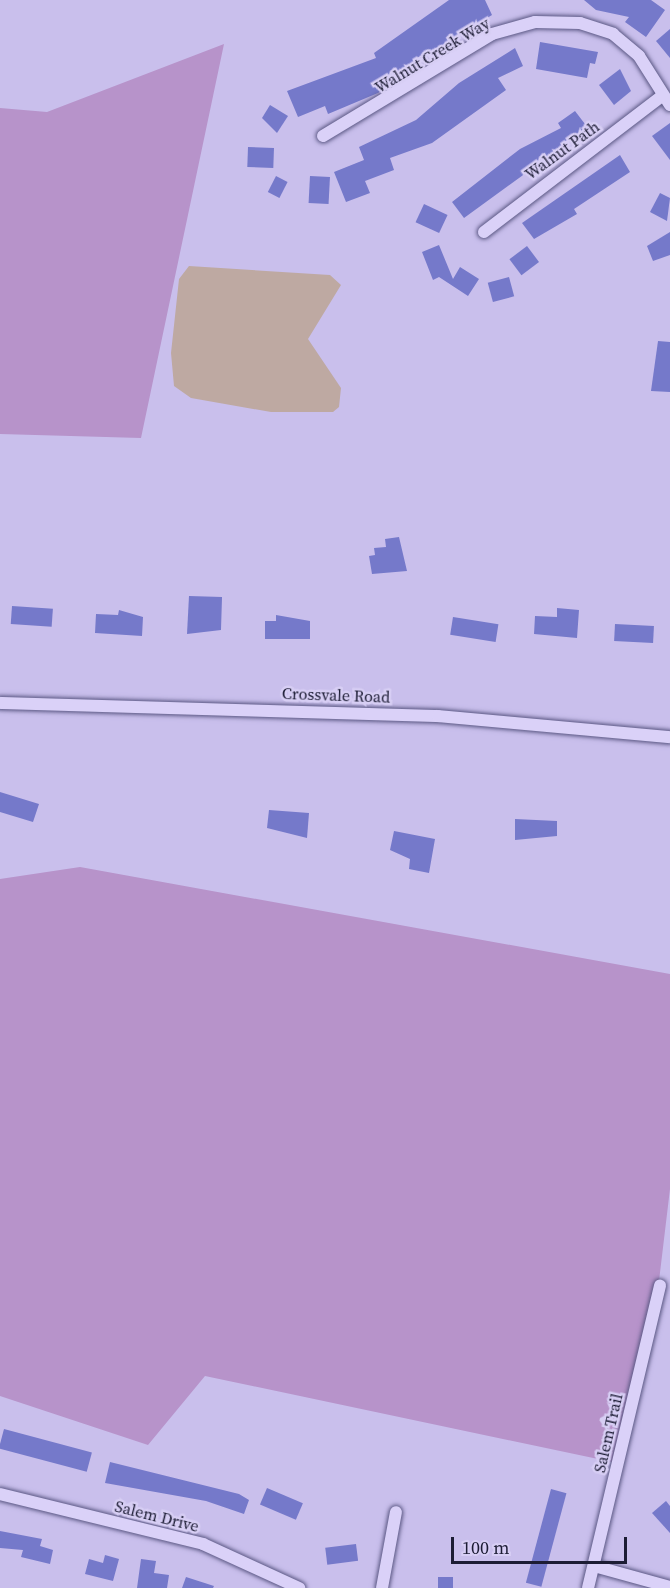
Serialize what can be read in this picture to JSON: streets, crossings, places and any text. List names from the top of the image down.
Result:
{
  "streets": {
    "street": [
      "Walnut Creek Way",
      "Walnut Path",
      "Crossvale Road",
      "Salem Trail",
      "Salem Drive"
    ]
  },
  "crossings": [
    ["Walnut Creek Way", "Walnut Path"]
  ],
  "scale_bar": "100 m"
}
